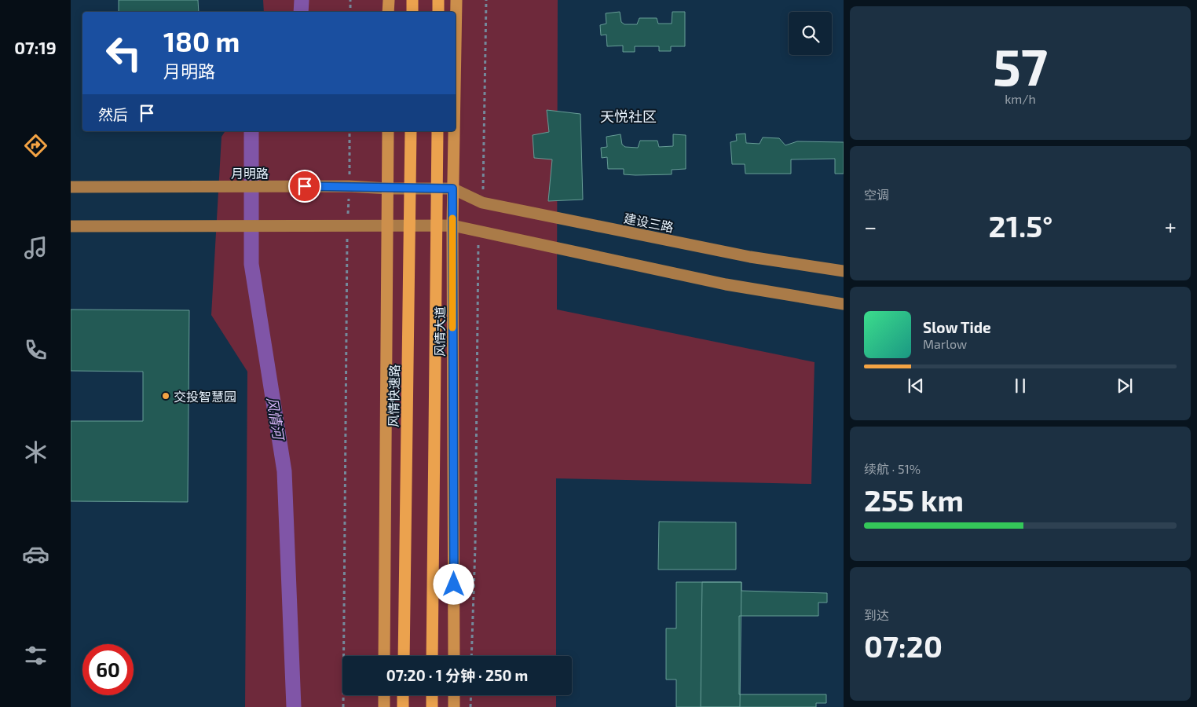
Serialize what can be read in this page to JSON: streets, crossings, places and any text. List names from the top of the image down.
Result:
{
  "streets": {
    "highway": ["风情快速路"],
    "main road": ["风情大道"],
    "street": ["月明路", "建设三路"]
  },
  "crossings": [
    ["月明路", "建设三路"],
    ["月明路", "风情大道"],
    ["建设三路", "风情大道"]
  ],
  "districts": ["天悦社区"],
  "water": ["风情河"],
  "places": ["交投智慧园"],
  "page": {
    "tabs": "07:19",
    "tile": [
      ["57", "km/h"],
      "空调",
      ["续航 · 51%", "255 km"],
      ["到达", "07:20"]
    ],
    "turn": ["180 m", "月明路"],
    "then": "然后",
    "heat": ["−", "21.5°", "+"],
    "song": ["Slow Tide", "Marlow"],
    "limit": "60",
    "trip": "07:20 · 1 分钟 · 250 m"
  }
}
